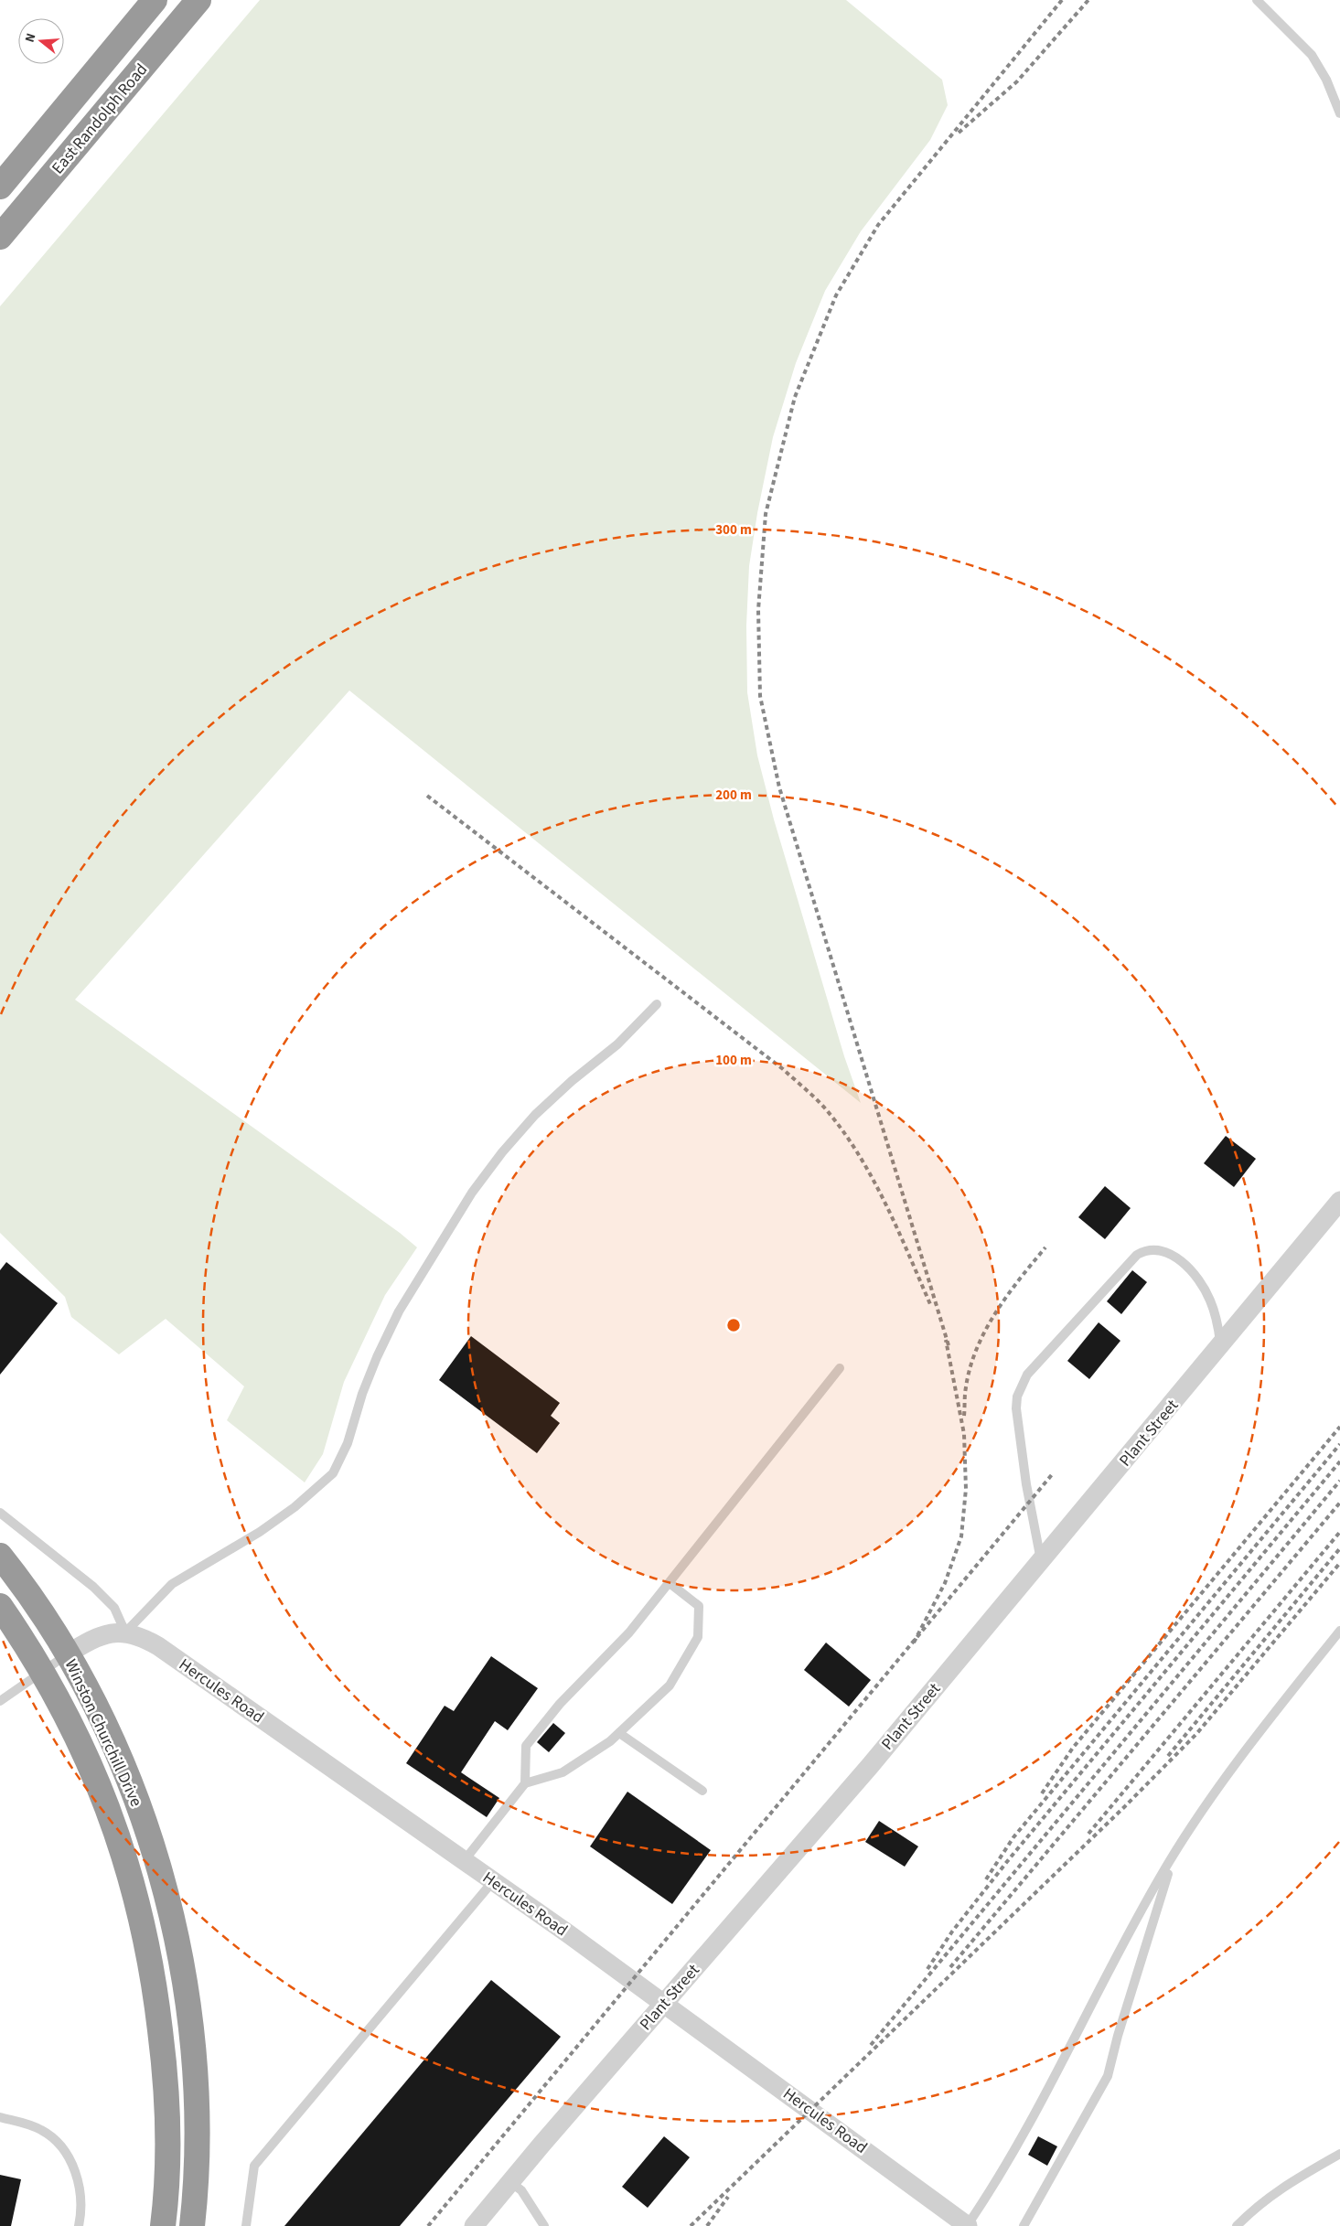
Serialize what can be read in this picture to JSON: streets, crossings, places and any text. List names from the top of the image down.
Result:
{
  "streets": {
    "highway": ["East Randolph Road", "Winston Churchill Drive"],
    "street": ["Plant Street", "Hercules Road"]
  },
  "crossings": [
    ["Plant Street", "Hercules Road"],
    ["Hercules Road", "Winston Churchill Drive"]
  ],
  "north": "left",
  "rings": ["300 m", "200 m", "100 m"]
}
